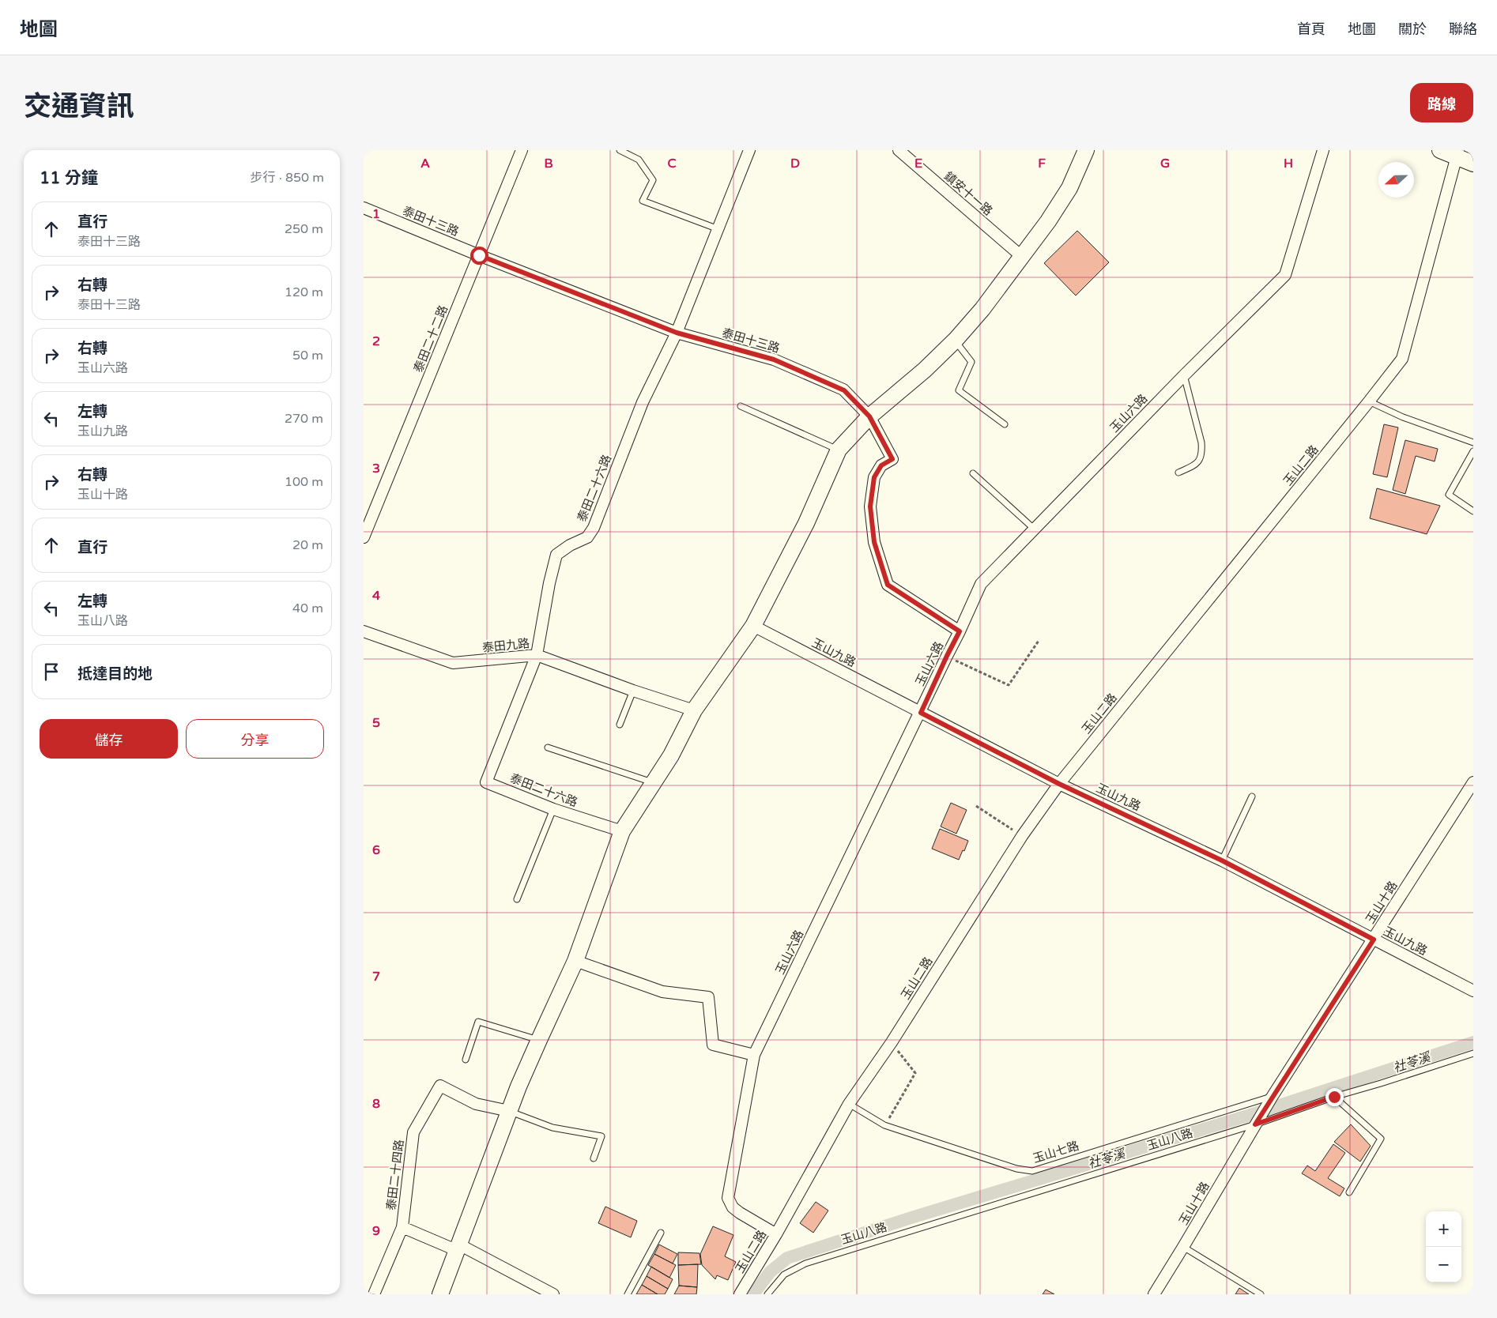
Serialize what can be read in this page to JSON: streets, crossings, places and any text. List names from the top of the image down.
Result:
{
  "streets": {
    "street": [
      "鎮安十一路",
      "泰田十三路",
      "泰田二十二路",
      "玉山六路",
      "玉山二路",
      "泰田二十六路",
      "泰田九路",
      "玉山九路",
      "玉山十路",
      "泰田二十四路"
    ],
    "lane": ["玉山八路", "玉山七路"]
  },
  "crossings": [
    ["泰田十三路", "泰田二十二路"],
    ["泰田十三路", "玉山六路"],
    ["泰田十三路", "泰田二十六路"],
    ["玉山六路", "玉山二路"],
    ["玉山六路", "玉山九路"],
    ["玉山二路", "玉山九路"],
    ["玉山二路", "玉山七路"],
    ["泰田二十六路", "泰田九路"],
    ["玉山九路", "玉山十路"],
    ["玉山十路", "玉山八路"],
    ["玉山十路", "玉山七路"]
  ],
  "water": ["社苓溪"],
  "north": "left",
  "page": {
    "header": "地圖",
    "nav": [
      "首頁",
      "地圖",
      "關於",
      "聯絡"
    ],
    "title": "交通資訊",
    "buttons": [
      "路線",
      ["儲存", "分享"]
    ],
    "heading": ["11 分鐘", "步行 · 850 m"],
    "list": [
      ["直行", "泰田十三路", "250 m"],
      ["右轉", "泰田十三路", "120 m"],
      ["右轉", "玉山六路", "50 m"],
      ["左轉", "玉山九路", "270 m"],
      ["右轉", "玉山十路", "100 m"],
      ["直行", "20 m"],
      ["左轉", "玉山八路", "40 m"],
      "抵達目的地"
    ],
    "map_buttons": ["+", "−"]
  },
  "grid": {
    "columns": [
      "A",
      "B",
      "C",
      "D",
      "E",
      "F",
      "G",
      "H"
    ],
    "rows": [
      "1",
      "2",
      "3",
      "4",
      "5",
      "6",
      "7",
      "8",
      "9"
    ]
  }
}
